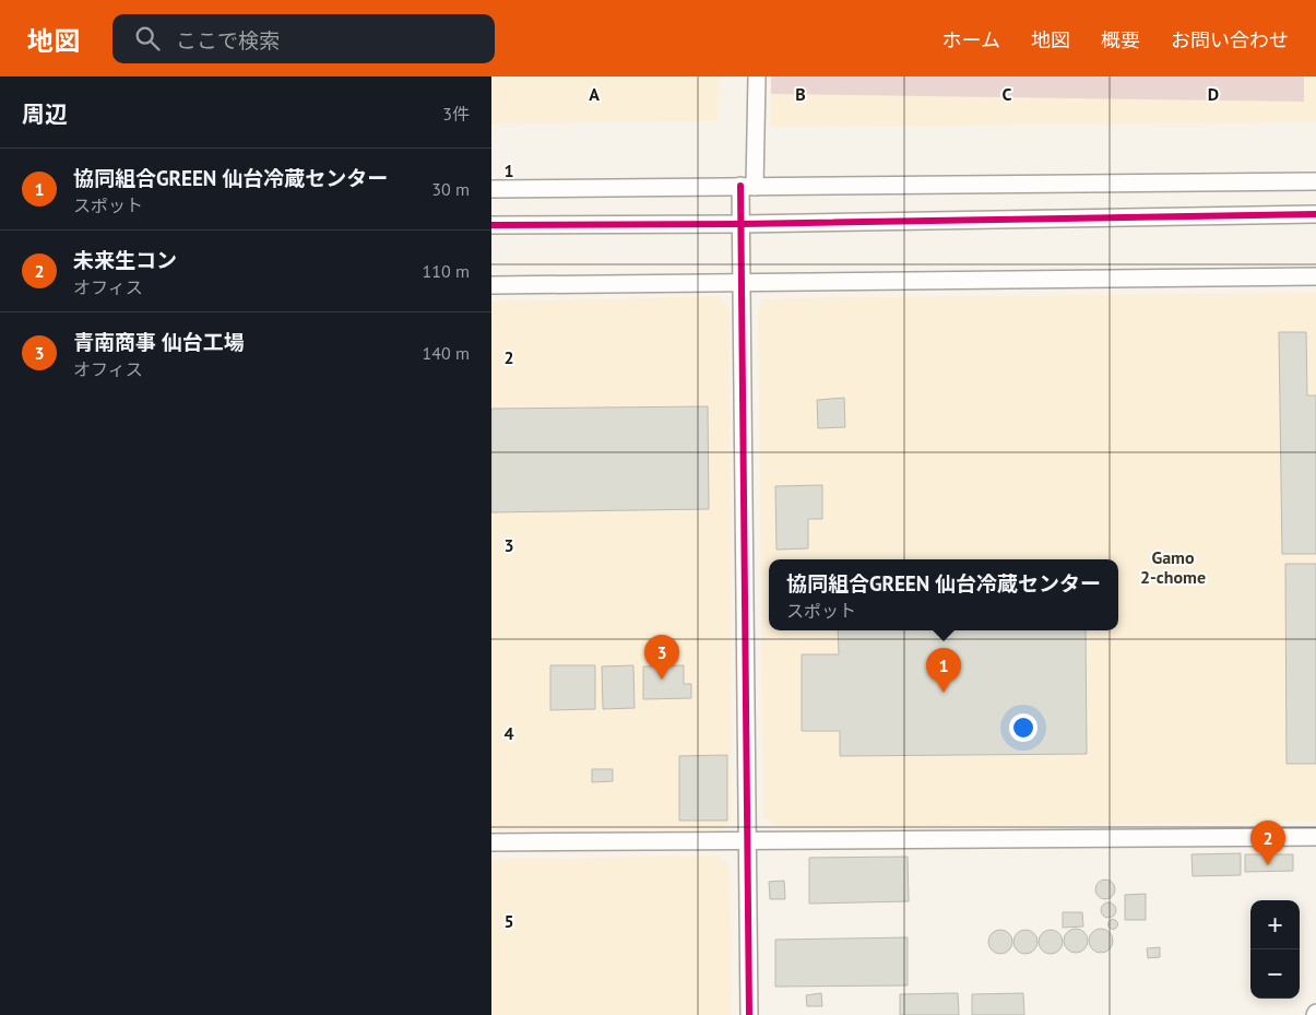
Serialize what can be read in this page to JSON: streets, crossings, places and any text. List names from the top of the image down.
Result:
{
  "districts": ["Gamo 2-chome"],
  "page": {
    "header": "地図",
    "search": "ここで検索",
    "nav": [
      "ホーム",
      "地図",
      "概要",
      "お問い合わせ"
    ],
    "heading": ["周辺", "3件"],
    "list": [
      {
        "mark": "1",
        "name": "協同組合GREEN 仙台冷蔵センター",
        "note": "スポット",
        "value": "30 m"
      },
      {
        "mark": "2",
        "name": "未来生コン",
        "note": "オフィス",
        "value": "110 m"
      },
      {
        "mark": "3",
        "name": "青南商事 仙台工場",
        "note": "オフィス",
        "value": "140 m"
      }
    ],
    "popup": ["協同組合GREEN 仙台冷蔵センター", "スポット"],
    "pins": ["3", "1", "2"],
    "map_buttons": ["+", "−"]
  },
  "grid": {
    "columns": [
      "A",
      "B",
      "C",
      "D"
    ],
    "rows": [
      "1",
      "2",
      "3",
      "4",
      "5"
    ]
  }
}
